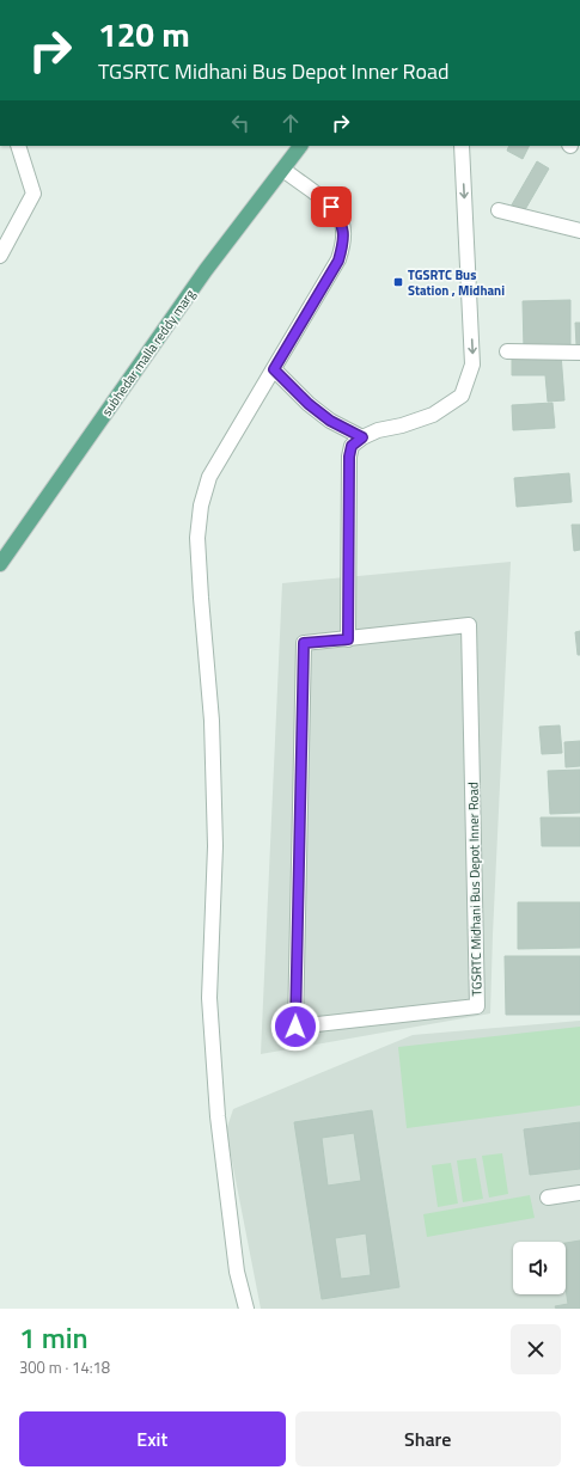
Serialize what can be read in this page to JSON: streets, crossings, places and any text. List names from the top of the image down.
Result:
{
  "streets": {
    "main road": ["subhedar malla reddy marg"],
    "street": ["TGSRTC Midhani Bus Depot Inner Road"]
  },
  "places": {
    "transit": ["TGSRTC Bus Station , Midhani"]
  },
  "page": {
    "turn": ["120 m", "TGSRTC Midhani Bus Depot Inner Road"],
    "heading": ["1 min", "300 m · 14:18"],
    "buttons": ["Exit", "Share"]
  }
}
